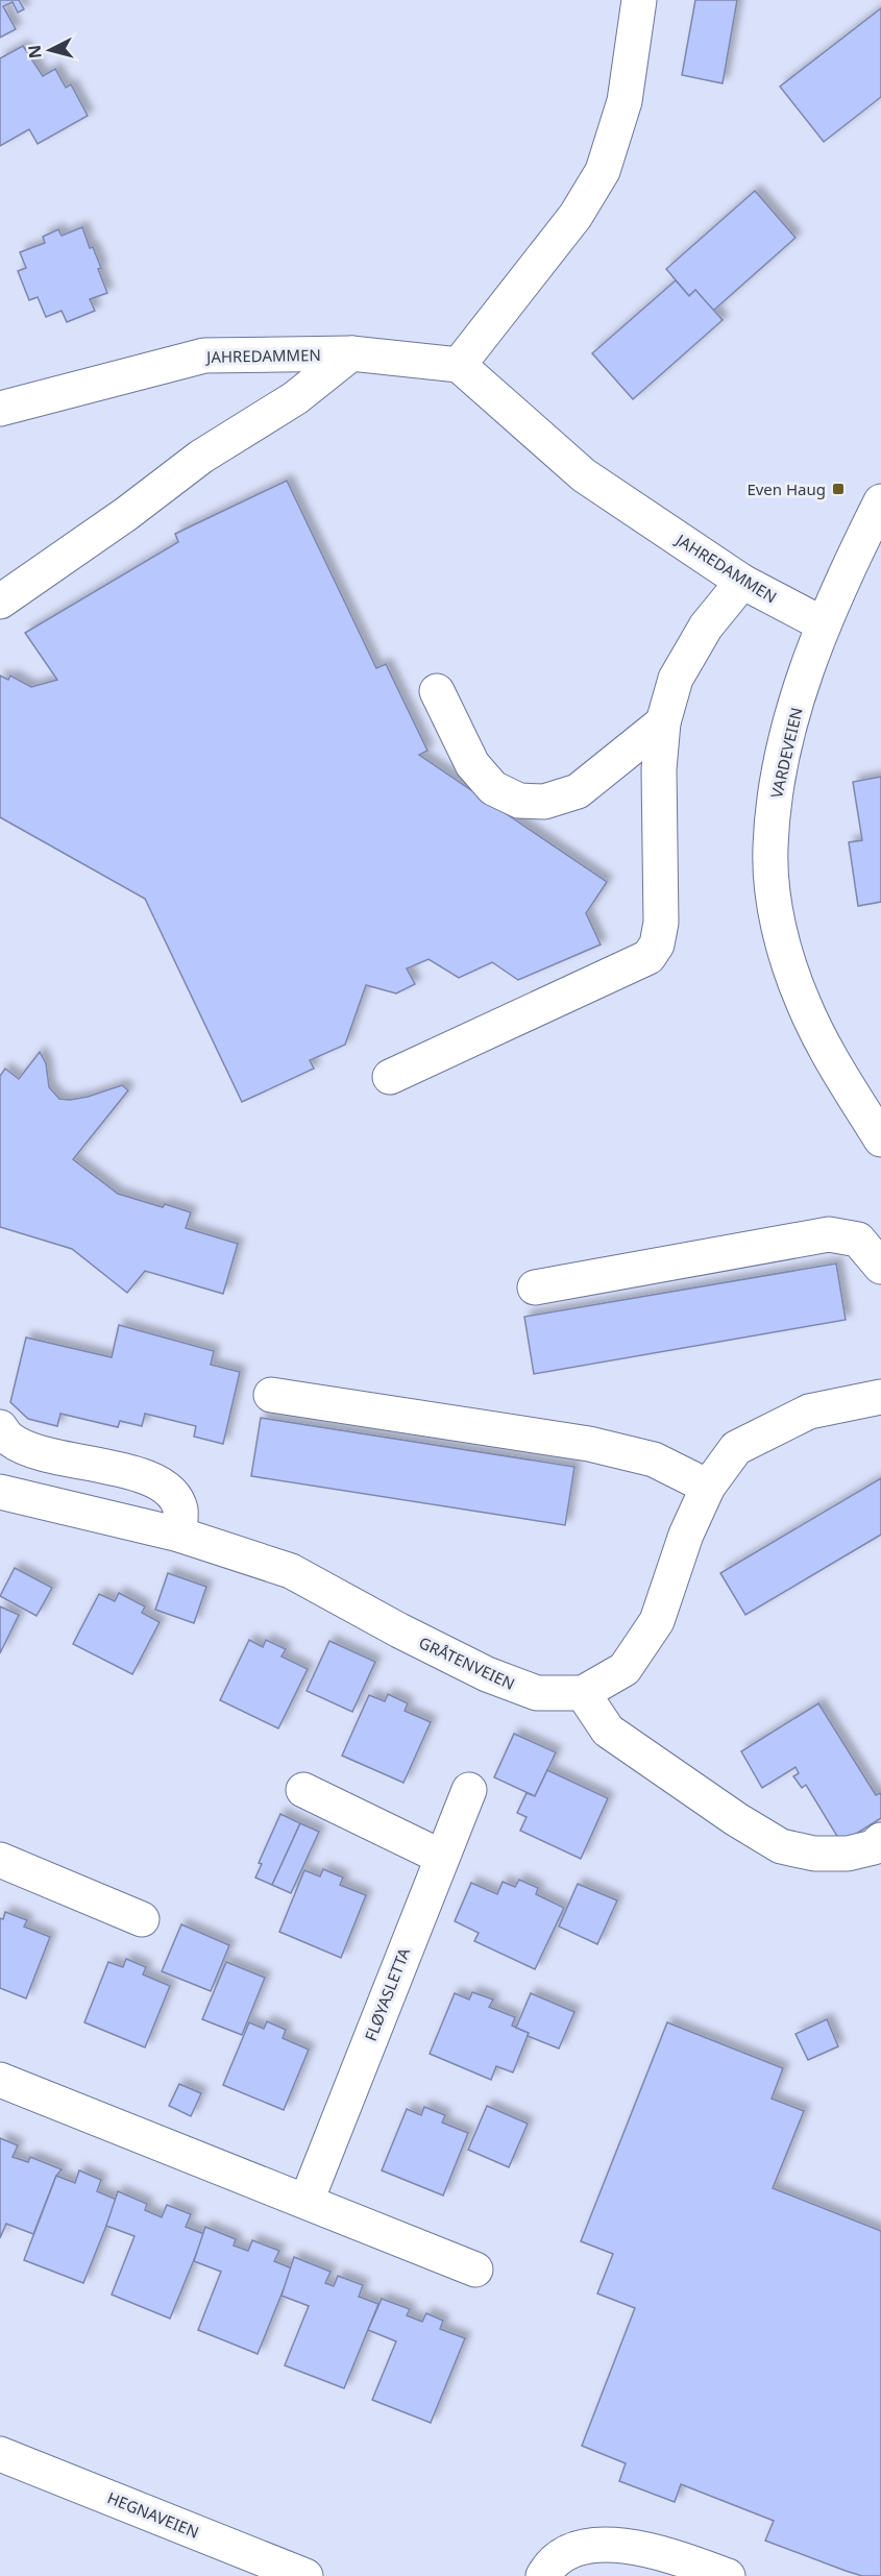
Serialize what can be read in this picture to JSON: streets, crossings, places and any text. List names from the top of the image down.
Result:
{
  "streets": {
    "street": [
      "JAHREDAMMEN",
      "VARDEVEIEN",
      "GRÅTENVEIEN",
      "FLØYASLETTA",
      "HEGNAVEIEN"
    ]
  },
  "crossings": [
    ["JAHREDAMMEN", "VARDEVEIEN"]
  ],
  "places": {
    "transit": ["Even Haug"]
  },
  "north": "left"
}
